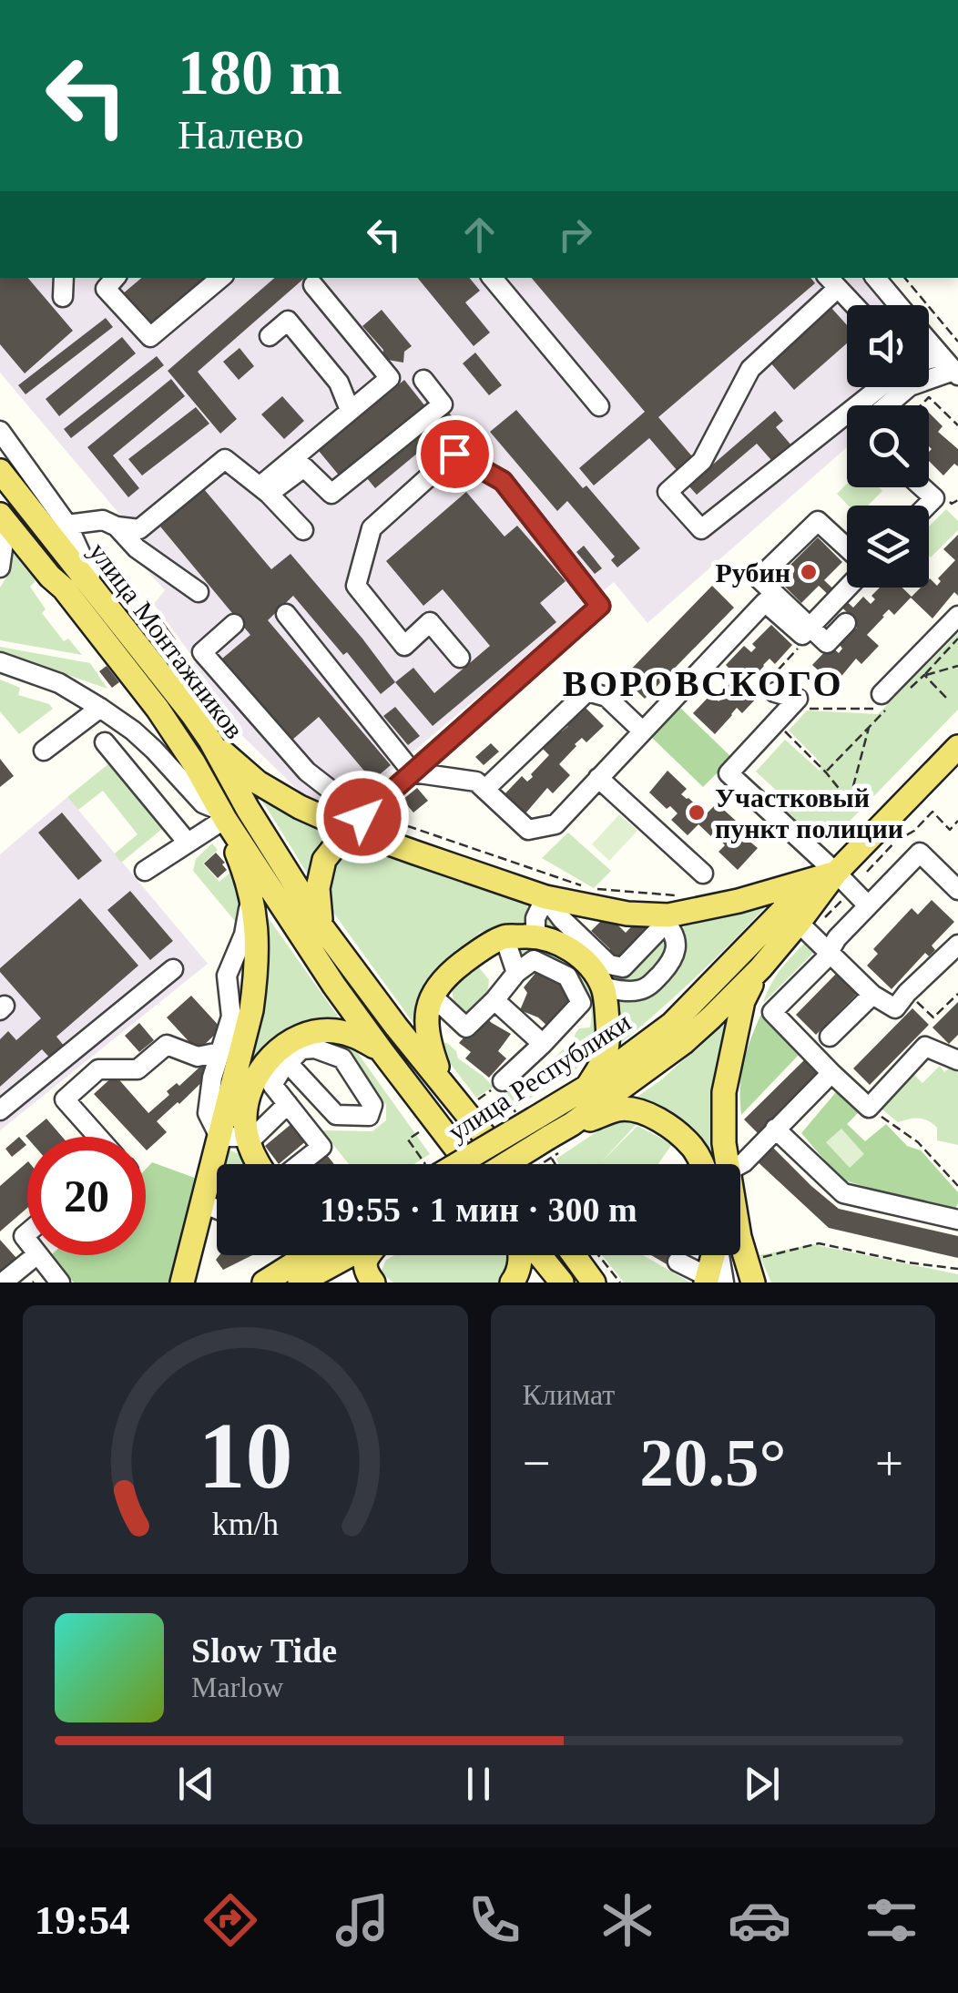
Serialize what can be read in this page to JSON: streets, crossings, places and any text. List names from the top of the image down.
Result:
{
  "streets": {
    "main road": ["улица Монтажников", "улица Республики"]
  },
  "districts": ["ВОРОВСКОГО"],
  "places": ["Рубин", "Участковый пункт полиции"],
  "page": {
    "turn": ["180 m", "Налево"],
    "limit": "20",
    "trip": "19:55 · 1 мин · 300 m",
    "tile": "Климат",
    "heat": ["−", "20.5°", "+"],
    "song": ["Slow Tide", "Marlow"],
    "tabs": "19:54",
    "gauge": ["10", "km/h"]
  }
}
